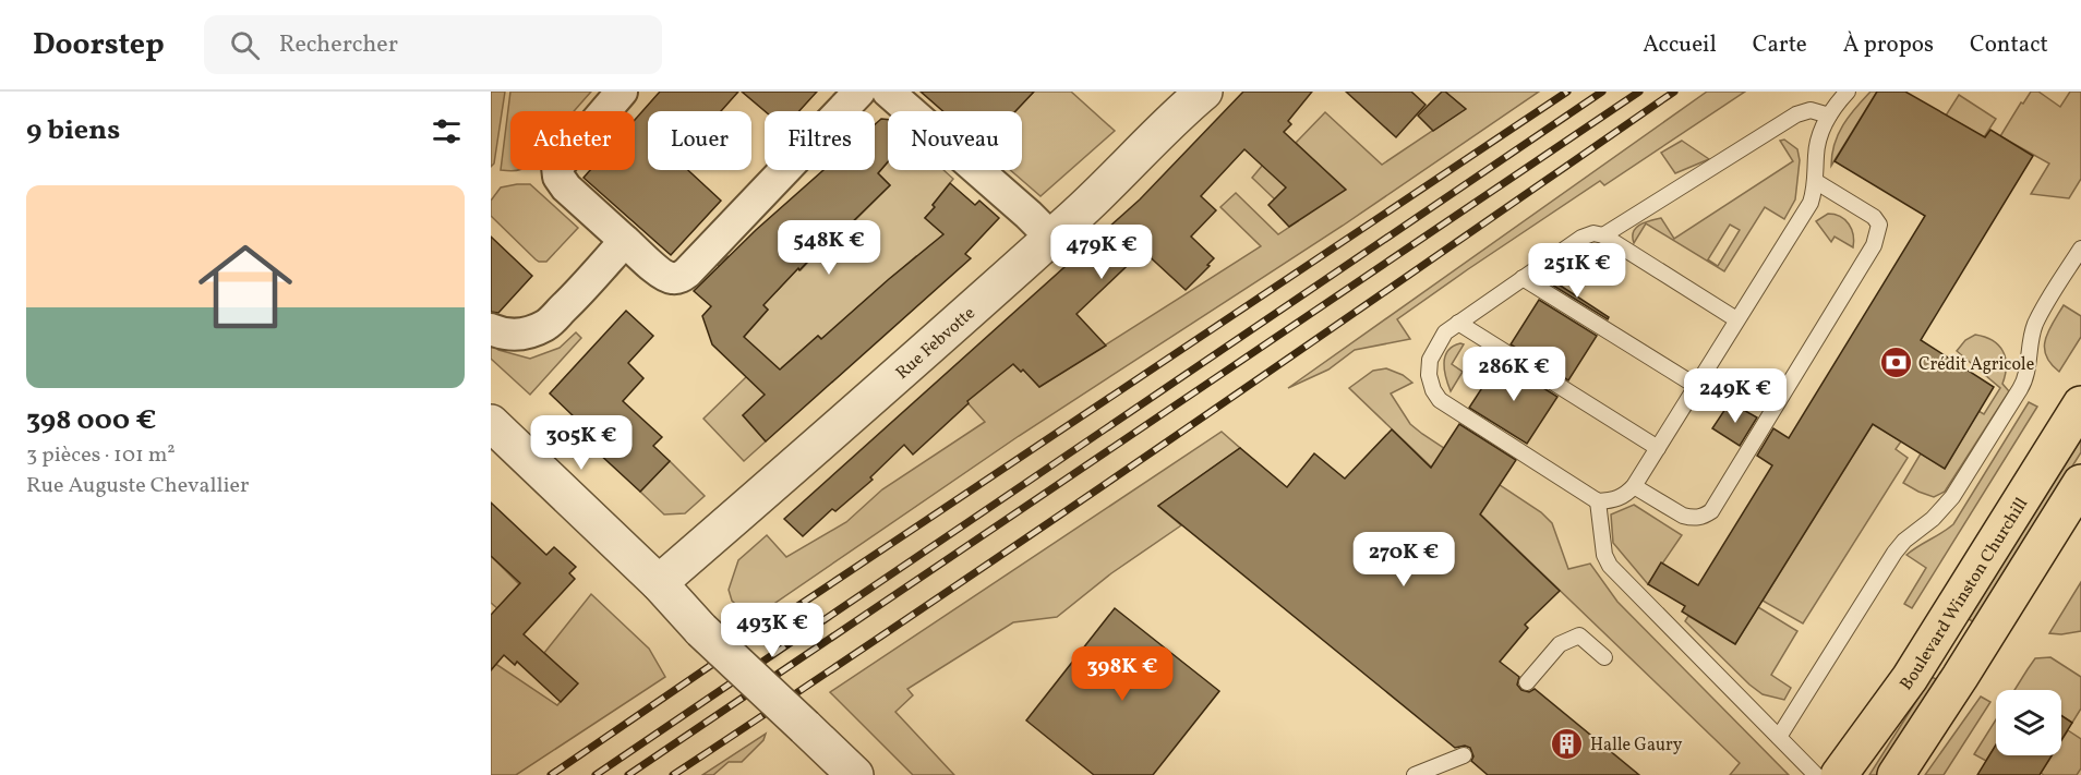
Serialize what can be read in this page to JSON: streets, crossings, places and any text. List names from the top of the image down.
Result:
{
  "streets": {
    "main road": ["Boulevard Winston Churchill"],
    "street": ["Rue Febvotte"]
  },
  "places": {
    "bank": ["Crédit Agricole"],
    "building": ["Halle Gaury"]
  },
  "page": {
    "header": "Doorstep",
    "search": "Rechercher",
    "nav": [
      "Accueil",
      "Carte",
      "À propos",
      "Contact"
    ],
    "heading": "9 biens",
    "chip": [
      "Acheter",
      "Louer",
      "Filtres",
      "Nouveau"
    ],
    "list": [
      {
        "name": "398 000 €",
        "note": "3 pièces · 101 m² · Rue Auguste Chevallier"
      }
    ],
    "price": [
      "548K €",
      "479K €",
      "251K €",
      "286K €",
      "249K €",
      "305K €",
      "270K €",
      "493K €",
      "398K €"
    ]
  }
}
